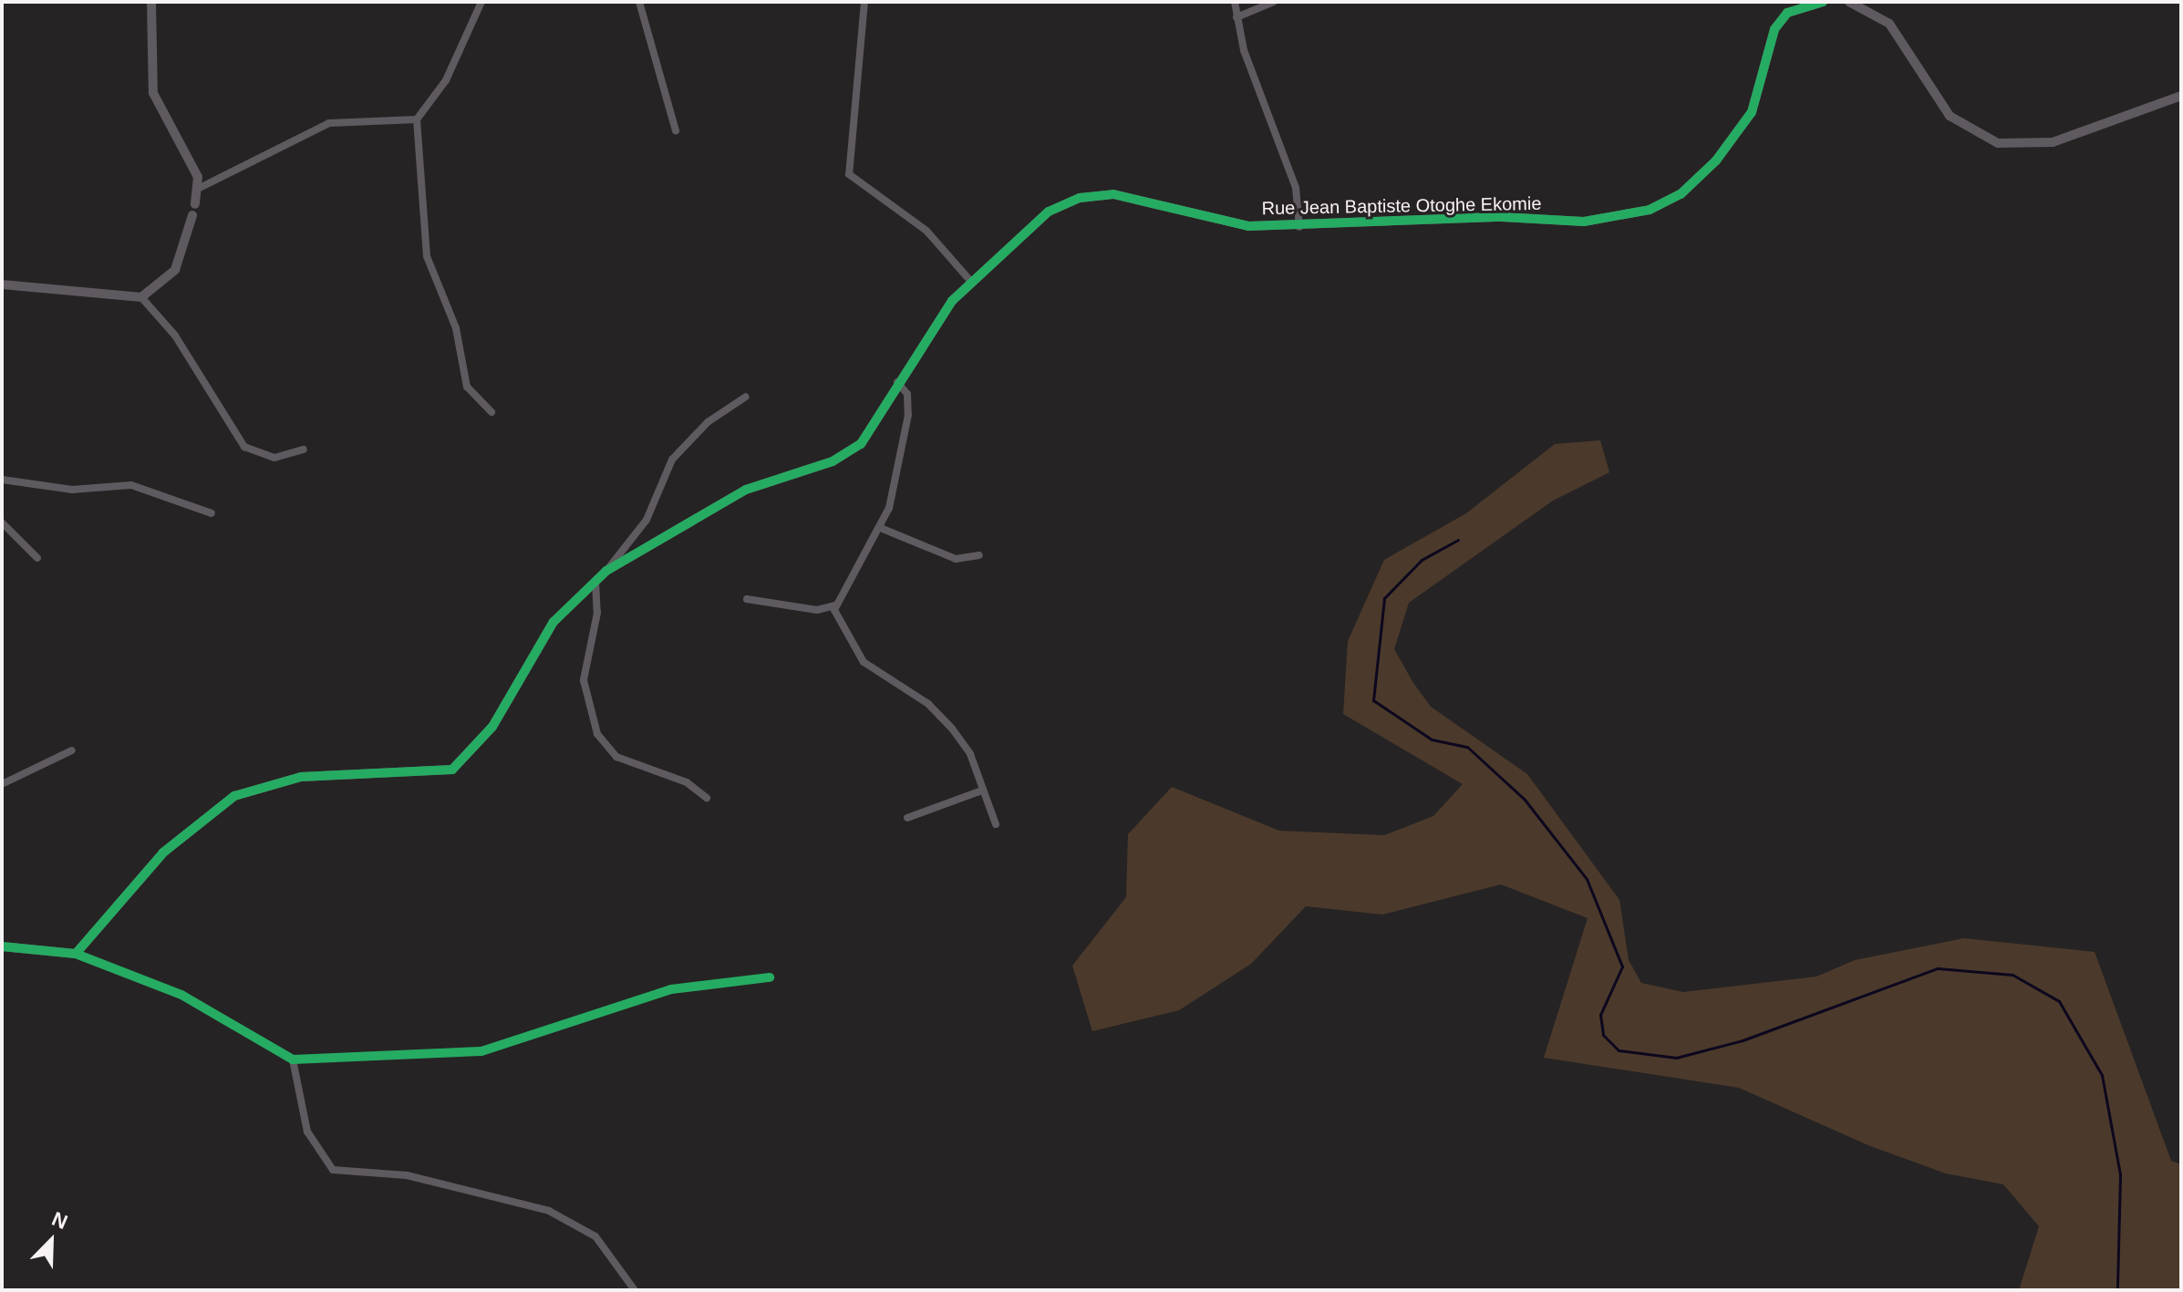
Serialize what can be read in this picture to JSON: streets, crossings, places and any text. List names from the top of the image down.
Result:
{
  "streets": {
    "street": ["Rue Jean Baptiste Otoghe Ekomie"]
  },
  "north": "top right"
}
